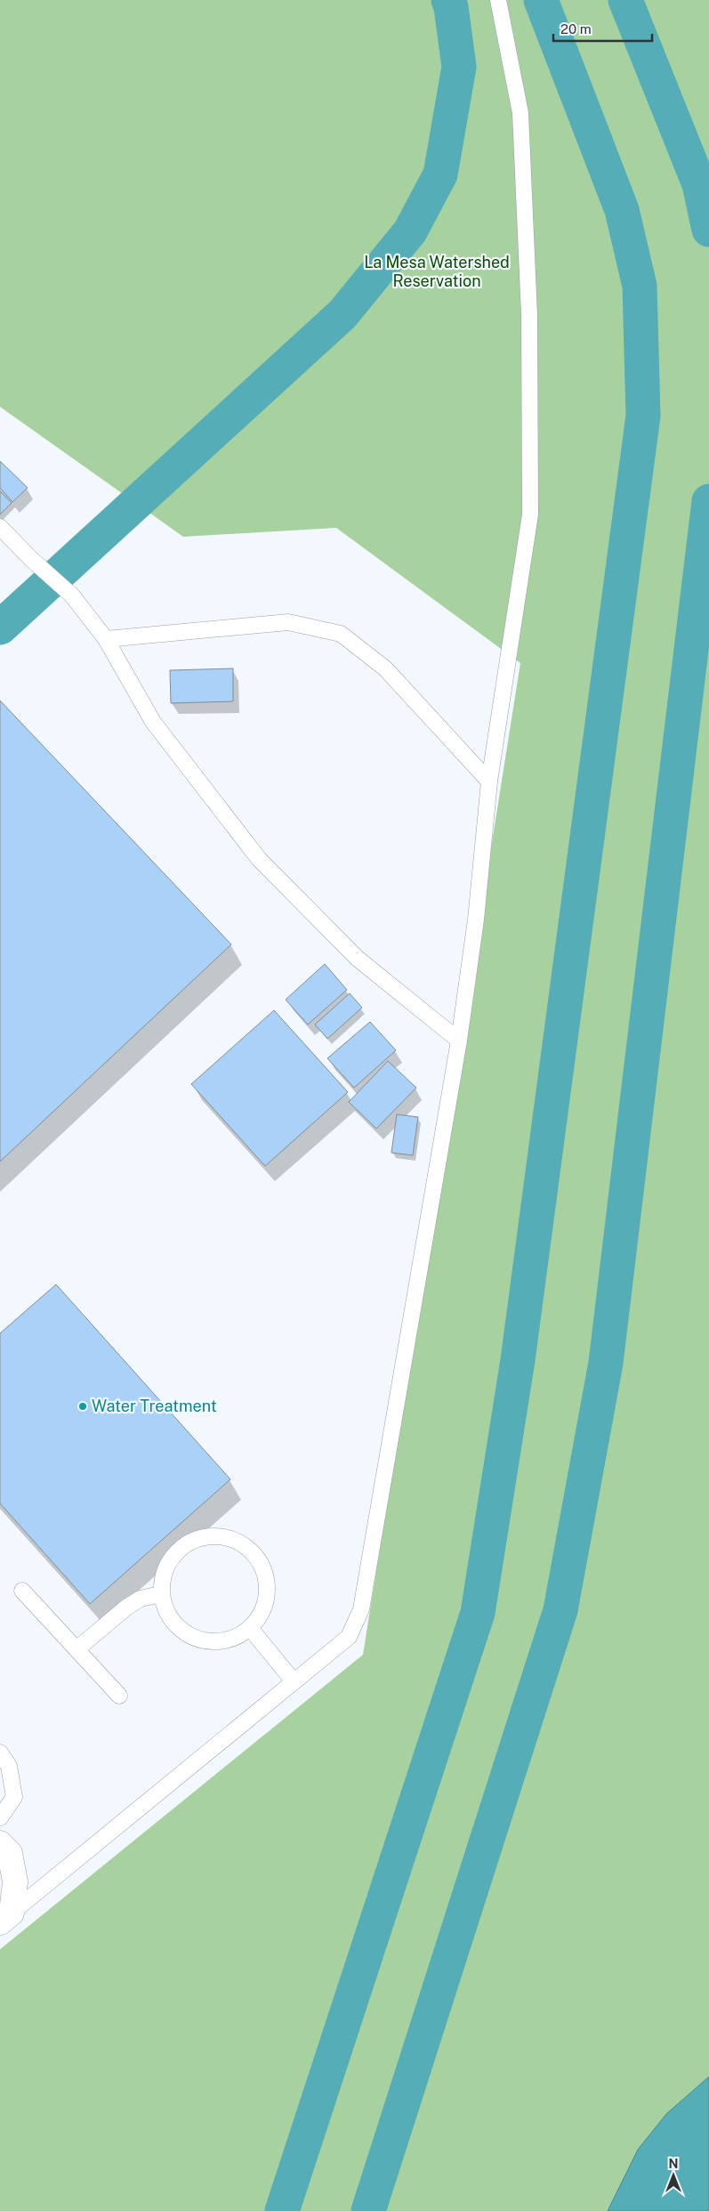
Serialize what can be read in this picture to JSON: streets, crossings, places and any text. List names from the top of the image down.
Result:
{
  "parks": ["La Mesa Watershed Reservation"],
  "places": ["Water Treatment"],
  "scale_bar": "20 m",
  "north": "top"
}
